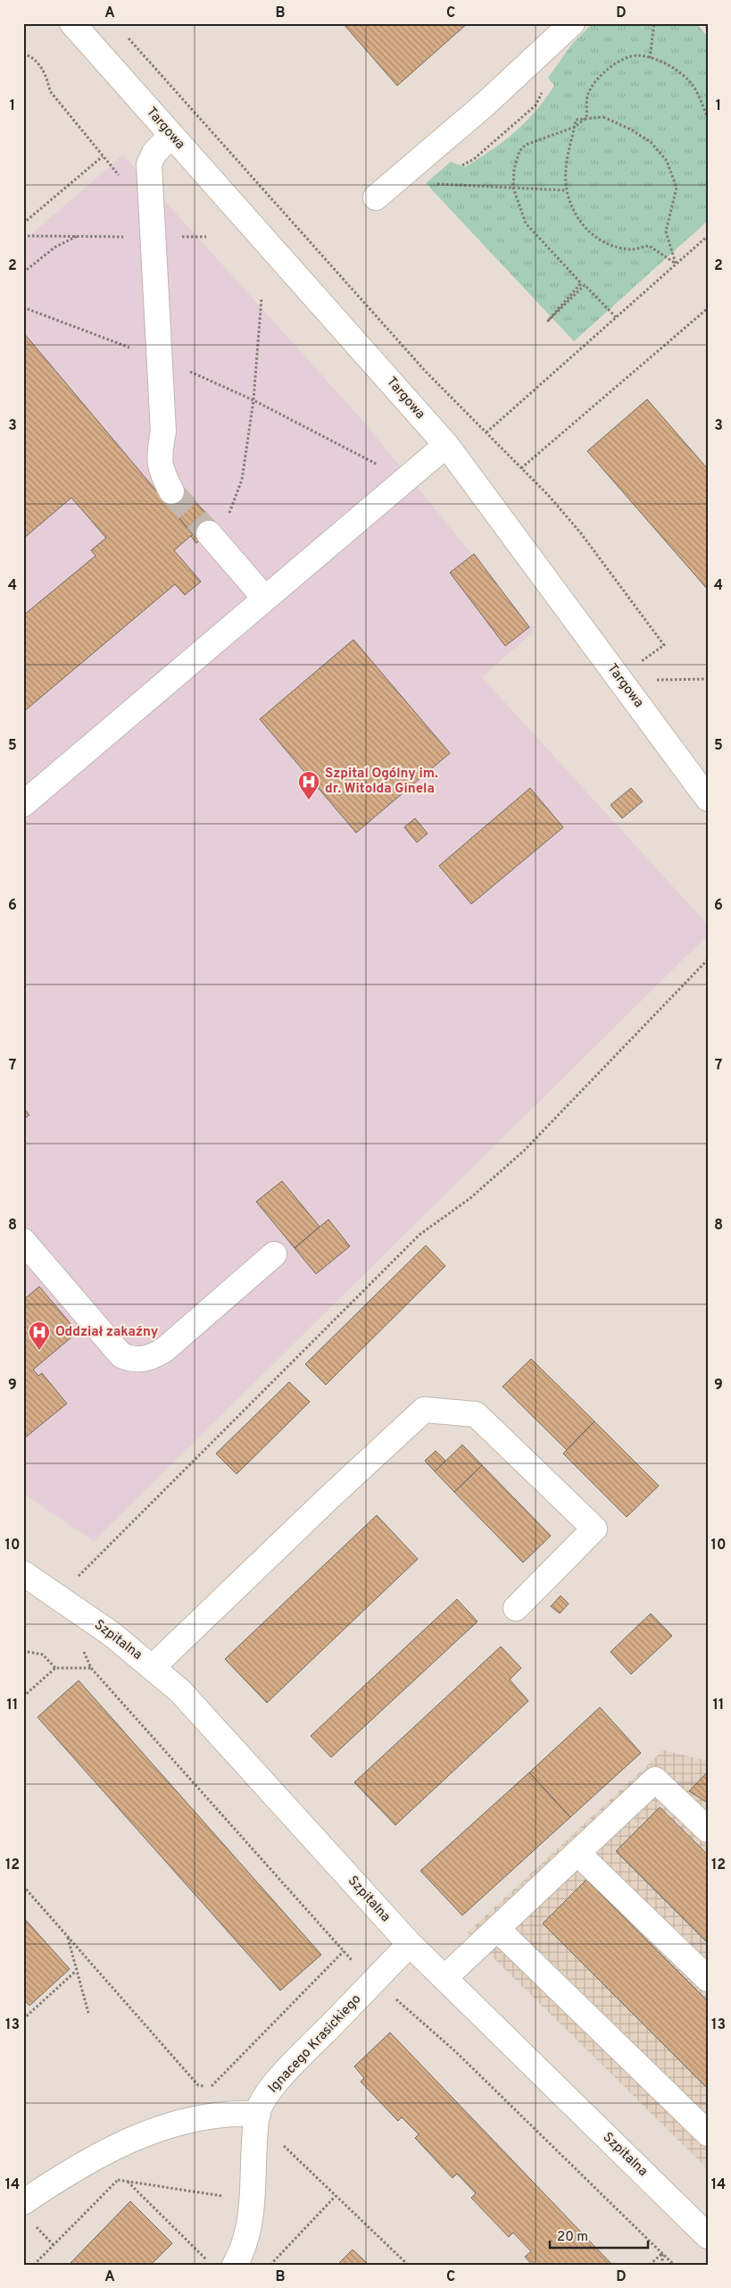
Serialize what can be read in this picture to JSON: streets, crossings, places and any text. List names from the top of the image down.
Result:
{
  "streets": {
    "street": ["Targowa", "Szpitalna", "Ignacego Krasickiego"]
  },
  "crossings": [
    ["Szpitalna", "Ignacego Krasickiego"]
  ],
  "places": {
    "hospital": ["Szpital Ogólny im. dr. Witolda Ginela", "Oddział zakaźny"]
  },
  "scale_bar": "20 m",
  "grid": {
    "columns": [
      "A",
      "B",
      "C",
      "D"
    ],
    "rows": [
      "1",
      "2",
      "3",
      "4",
      "5",
      "6",
      "7",
      "8",
      "9",
      "10",
      "11",
      "12",
      "13",
      "14"
    ]
  }
}
